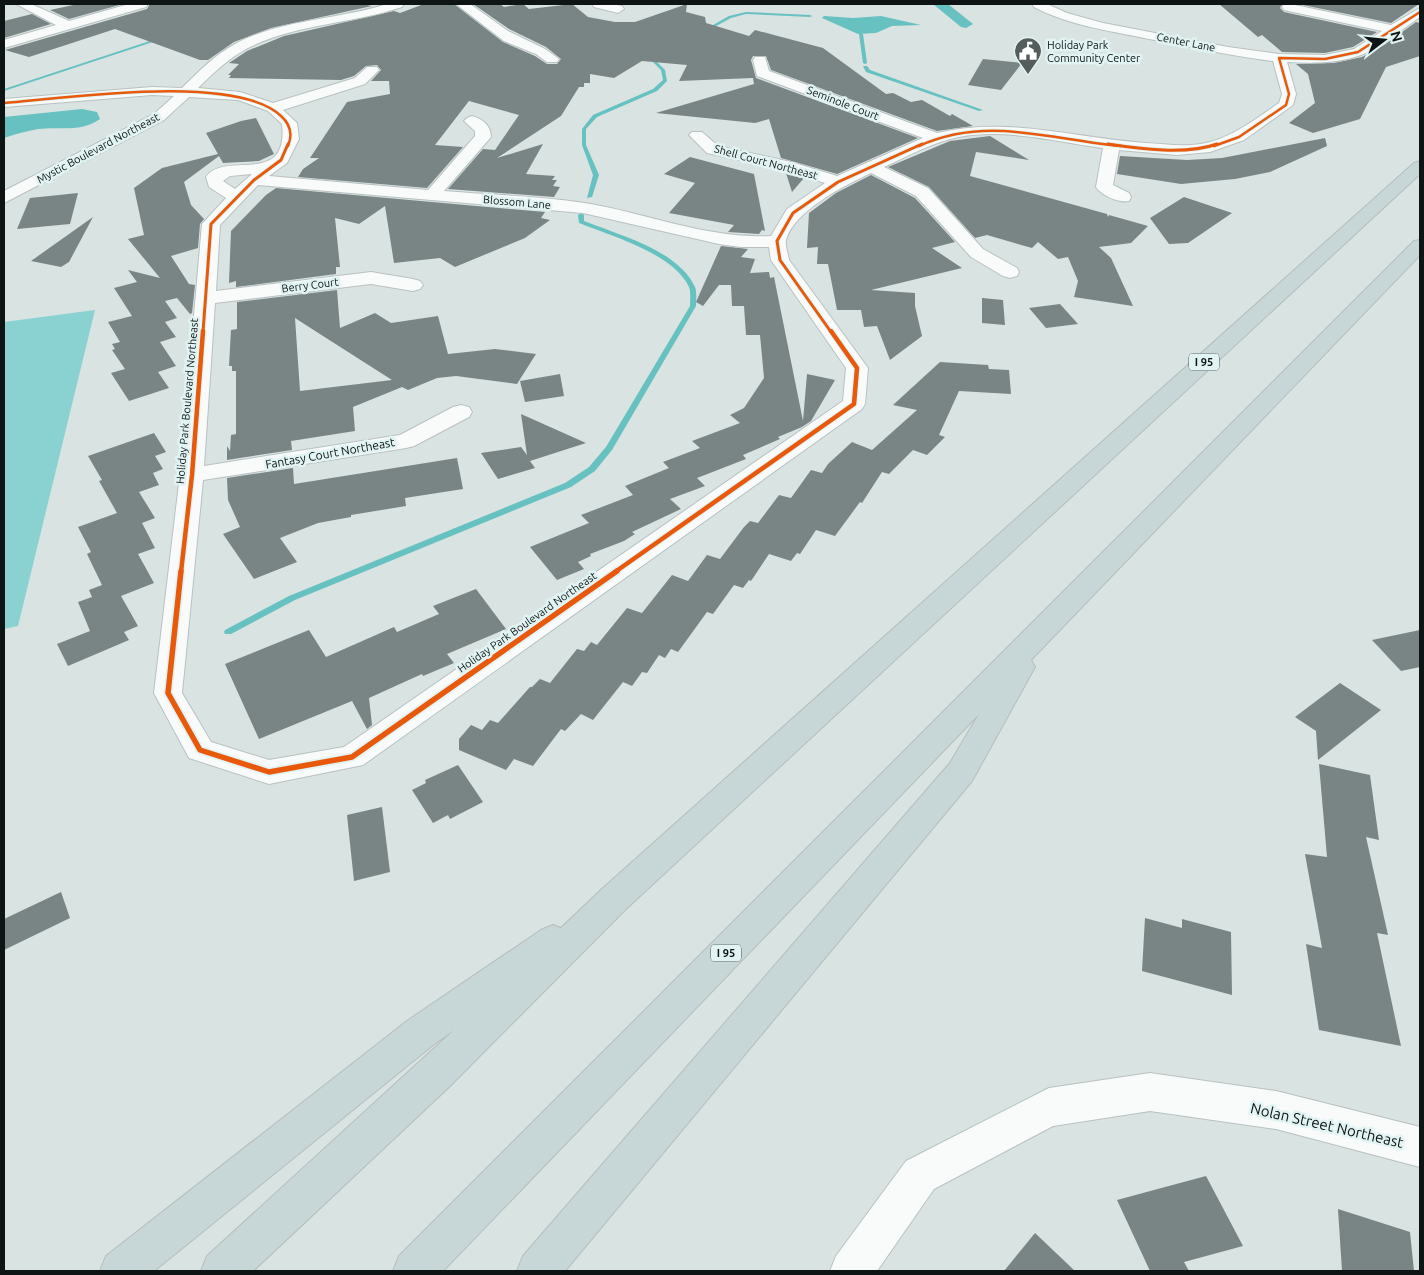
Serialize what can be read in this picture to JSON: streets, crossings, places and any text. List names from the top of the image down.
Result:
{
  "streets": {
    "highway": ["I 95"],
    "street": [
      "Center Lane",
      "Seminole Court",
      "Mystic Boulevard Northeast",
      "Shell Court Northeast",
      "Blossom Lane",
      "Berry Court",
      "Holiday Park Boulevard Northeast",
      "Fantasy Court Northeast",
      "Nolan Street Northeast"
    ]
  },
  "crossings": [
    ["Mystic Boulevard Northeast", "Holiday Park Boulevard Northeast"],
    ["Blossom Lane", "Holiday Park Boulevard Northeast"],
    ["Berry Court", "Holiday Park Boulevard Northeast"],
    ["Holiday Park Boulevard Northeast", "Fantasy Court Northeast"]
  ],
  "places": {
    "public building": ["Holiday Park Community Center"]
  },
  "north": "right"
}
